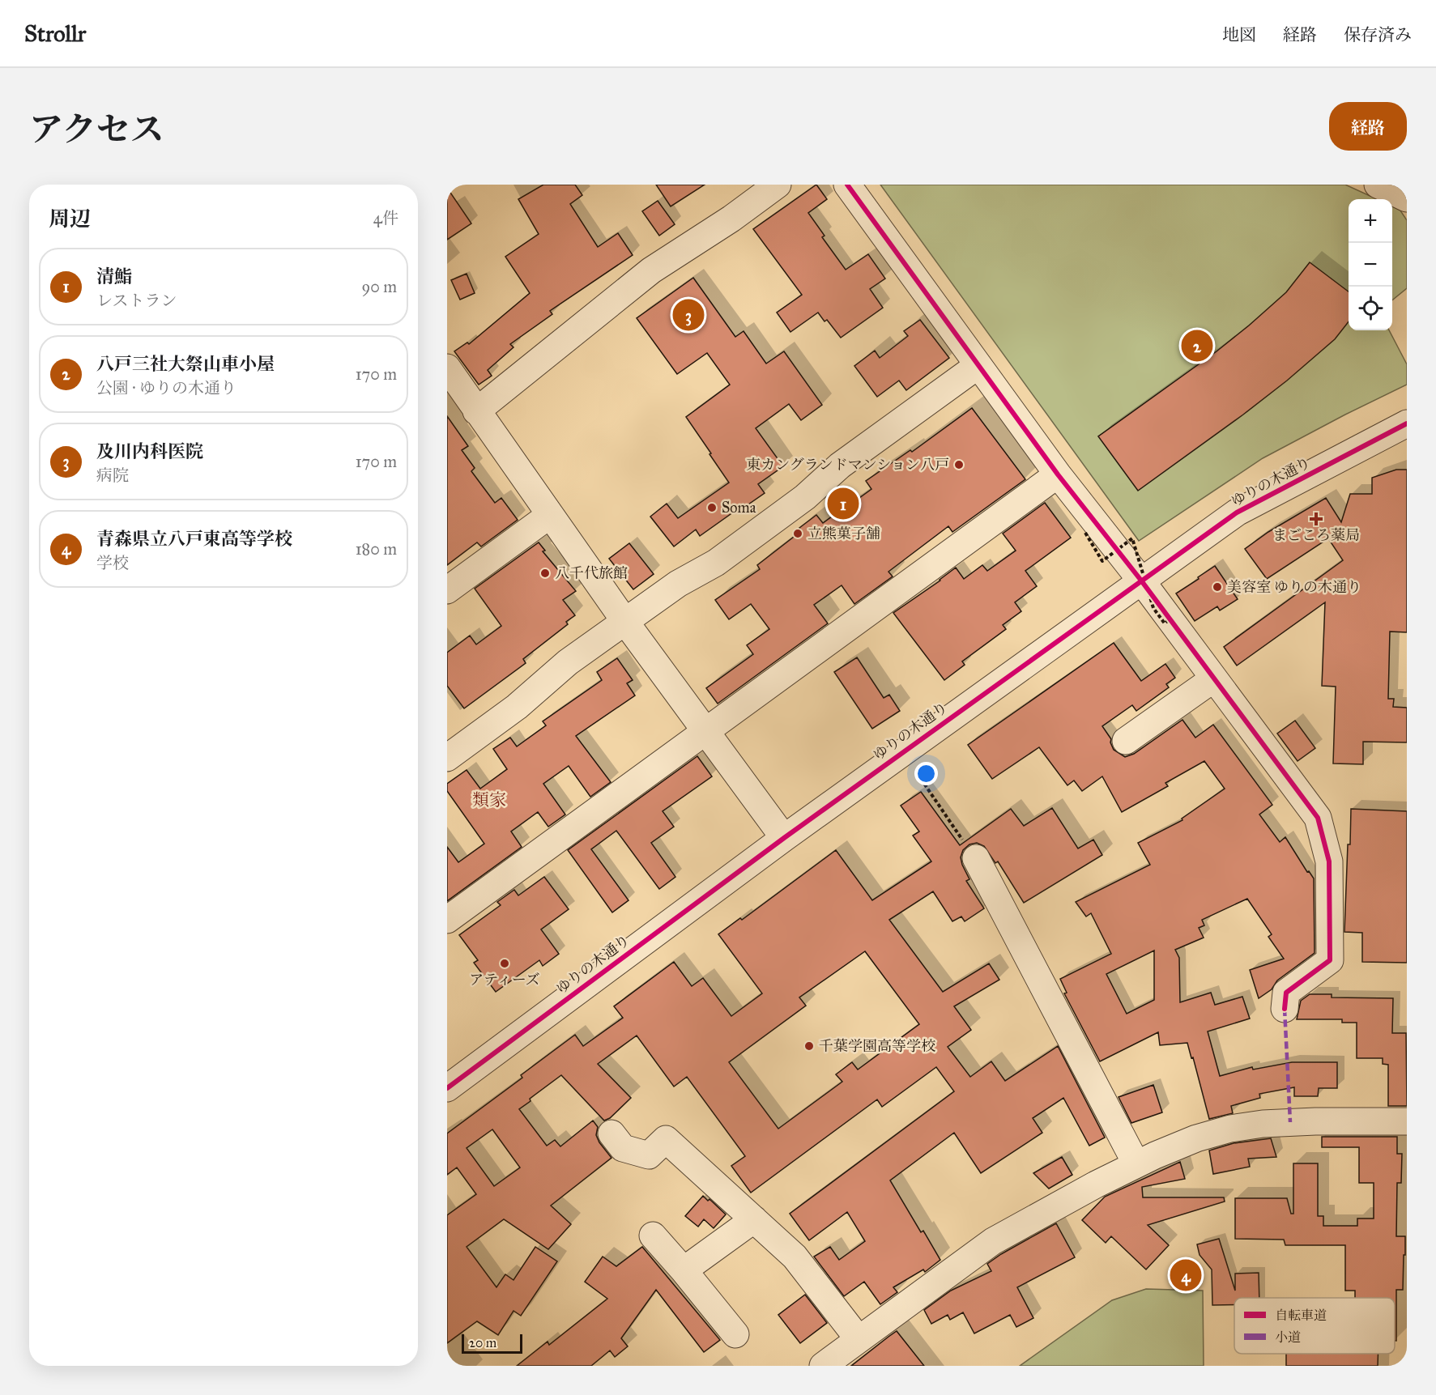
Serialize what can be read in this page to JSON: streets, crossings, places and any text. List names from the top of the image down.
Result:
{
  "streets": {
    "street": ["ゆりの木通り"]
  },
  "districts": ["類家"],
  "places": {
    "other": [
      "東カングランドマンション八戸",
      "Soma",
      "立熊菓子舗",
      "八千代旅館",
      "美容室 ゆりの木通り",
      "アティーズ",
      "千葉学園高等学校"
    ],
    "health": ["まごころ薬局"]
  },
  "legend": ["自転車道", "小道"],
  "scale_bar": "20 m",
  "page": {
    "header": "Strollr",
    "nav": ["地図", "経路", "保存済み"],
    "title": "アクセス",
    "buttons": "経路",
    "heading": ["周辺", "4件"],
    "map_buttons": ["+", "−"],
    "list": [
      {
        "mark": "1",
        "name": "清鮨",
        "note": "レストラン",
        "value": "90 m"
      },
      {
        "mark": "2",
        "name": "八戸三社大祭山車小屋",
        "note": "公園 · ゆりの木通り",
        "value": "170 m"
      },
      {
        "mark": "3",
        "name": "及川内科医院",
        "note": "病院",
        "value": "170 m"
      },
      {
        "mark": "4",
        "name": "青森県立八戸東高等学校",
        "note": "学校",
        "value": "180 m"
      }
    ],
    "pins": [
      "3",
      "2",
      "1",
      "4"
    ],
    "scale": "20 m"
  }
}
